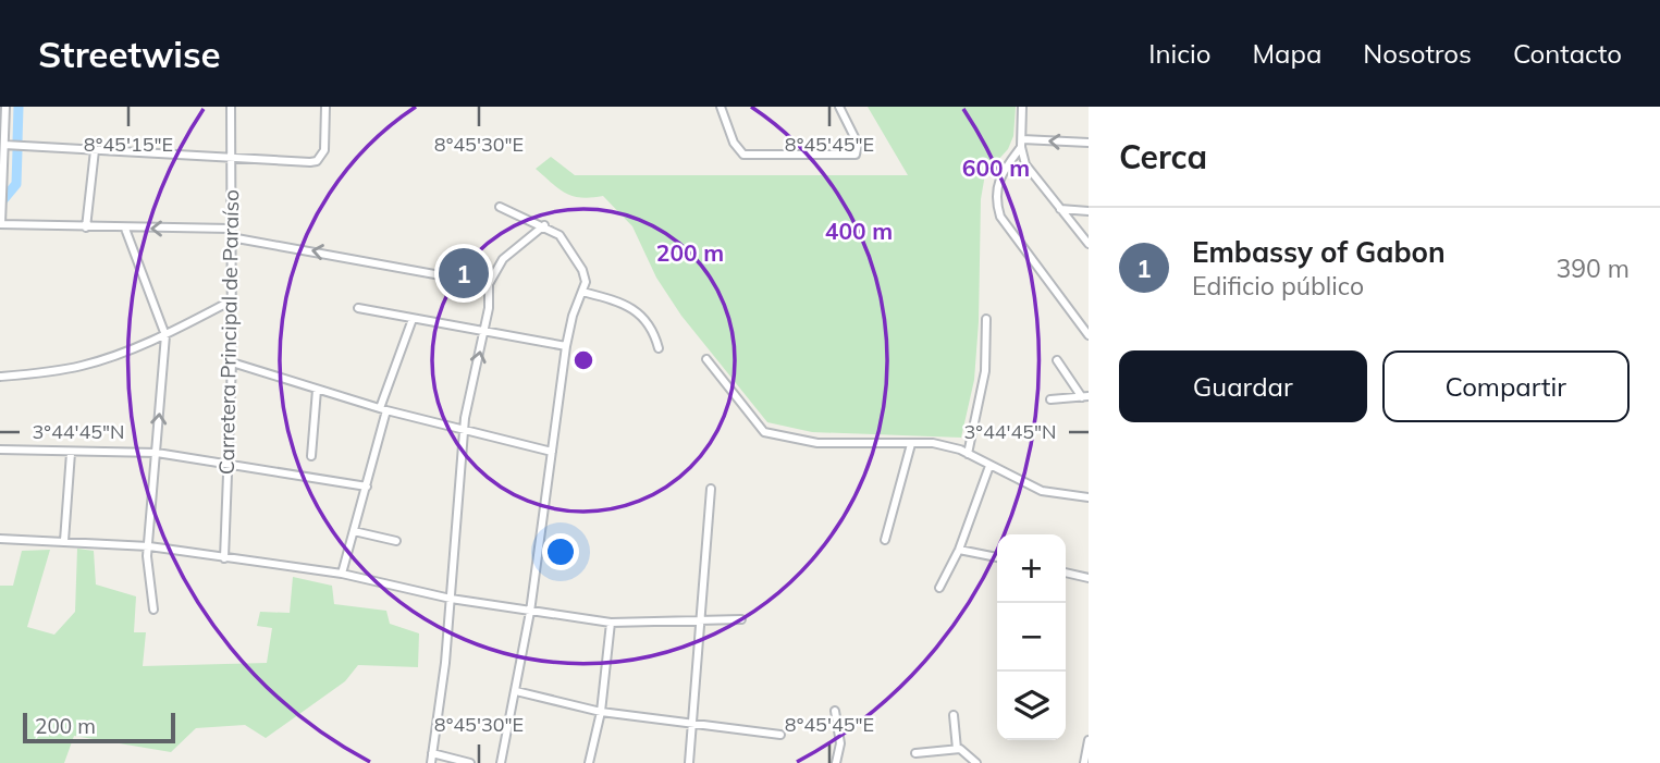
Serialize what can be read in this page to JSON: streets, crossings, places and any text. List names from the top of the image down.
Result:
{
  "streets": {
    "street": ["Carretera Principal de Paraíso"]
  },
  "scale_bar": "200 m",
  "page": {
    "header": "Streetwise",
    "nav": [
      "Inicio",
      "Mapa",
      "Nosotros",
      "Contacto"
    ],
    "heading": "Cerca",
    "list": [
      {
        "mark": "1",
        "name": "Embassy of Gabon",
        "note": "Edificio público",
        "value": "390 m"
      }
    ],
    "pins": "1",
    "buttons": ["Guardar", "Compartir"],
    "map_buttons": ["+", "−"],
    "scale": "200 m"
  },
  "coordinates": [
    "8°45'15\"E",
    "8°45'30\"E",
    "8°45'45\"E",
    "3°44'45\"N"
  ],
  "rings": ["600 m", "400 m", "200 m"]
}
